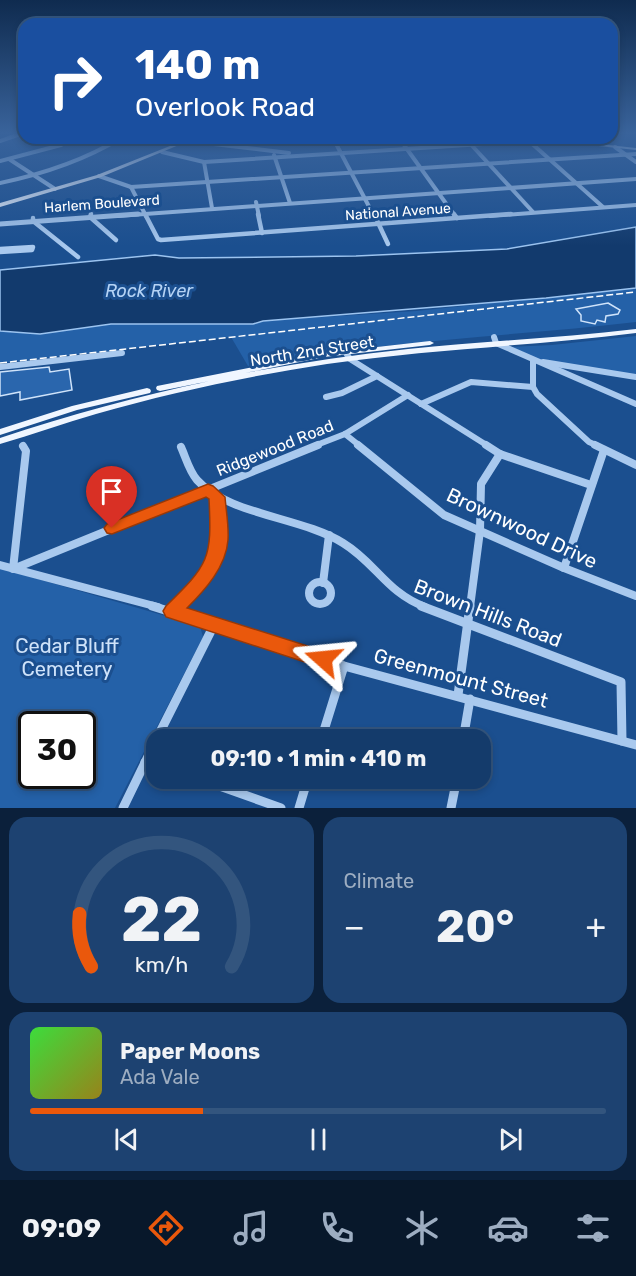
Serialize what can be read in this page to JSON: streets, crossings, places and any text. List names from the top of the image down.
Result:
{
  "streets": {
    "main road": ["North 2nd Street"],
    "street": [
      "Harlem Boulevard",
      "National Avenue",
      "Ridgewood Road",
      "Brownwood Drive",
      "Brown Hills Road",
      "Greenmount Street"
    ]
  },
  "crossings": [
    ["Harlem Boulevard", "National Avenue"],
    ["Ridgewood Road", "Brownwood Drive"],
    ["Ridgewood Road", "Brown Hills Road"],
    ["Ridgewood Road", "Greenmount Street"],
    ["Brown Hills Road", "Greenmount Street"]
  ],
  "water": ["Rock River"],
  "parks": ["Cedar Bluff Cemetery"],
  "page": {
    "turn": ["140 m", "Overlook Road"],
    "limit": "30",
    "trip": "09:10 · 1 min · 410 m",
    "tile": "Climate",
    "heat": ["−", "20°", "+"],
    "song": ["Paper Moons", "Ada Vale"],
    "tabs": "09:09",
    "gauge": ["22", "km/h"]
  }
}
